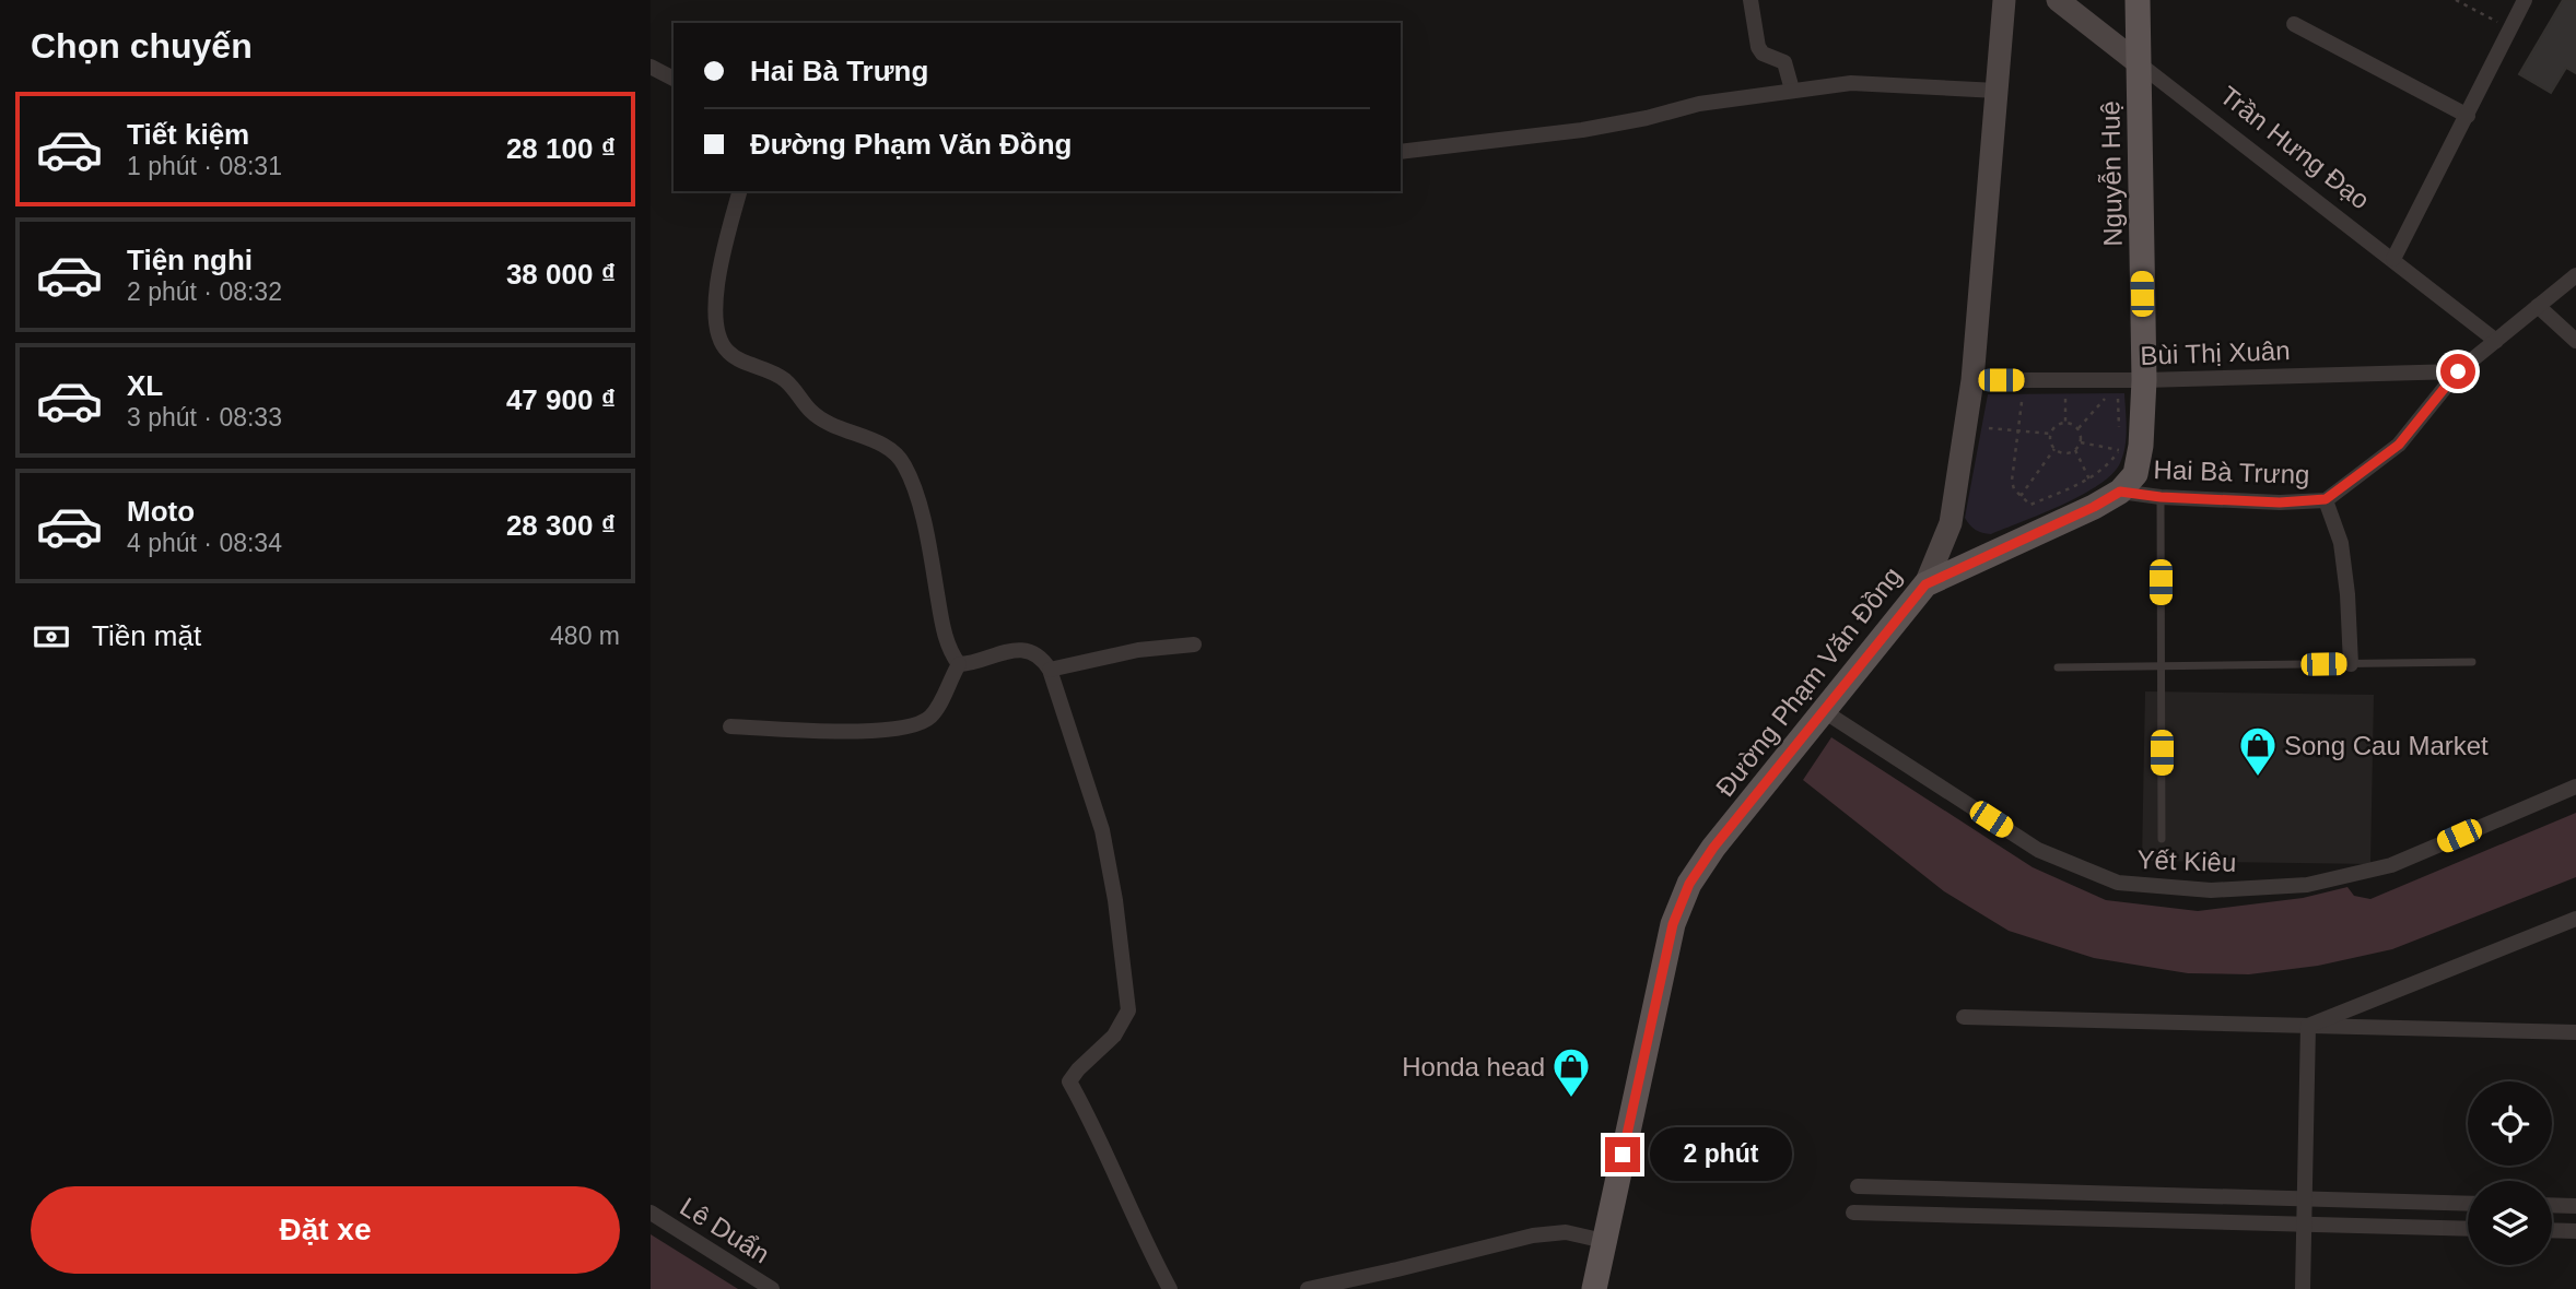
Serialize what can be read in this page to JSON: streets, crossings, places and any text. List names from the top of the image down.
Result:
{
  "streets": {
    "main road": ["Nguyễn Huệ", "Đường Phạm Văn Đồng"],
    "street": [
      "Trần Hưng Đạo",
      "Bùi Thị Xuân",
      "Hai Bà Trưng",
      "Yết Kiêu",
      "Lê Duẩn"
    ]
  },
  "crossings": [
    ["Trần Hưng Đạo", "Nguyễn Huệ"],
    ["Trần Hưng Đạo", "Hai Bà Trưng"],
    ["Nguyễn Huệ", "Bùi Thị Xuân"],
    ["Nguyễn Huệ", "Hai Bà Trưng"],
    ["Bùi Thị Xuân", "Hai Bà Trưng"],
    ["Bùi Thị Xuân", "Đường Phạm Văn Đồng"],
    ["Đường Phạm Văn Đồng", "Yết Kiêu"]
  ],
  "places": {
    "shop": ["Song Cau Market", "Honda head"]
  },
  "page": {
    "heading": "Chọn chuyến",
    "banner": ["Hai Bà Trưng", "Đường Phạm Văn Đồng"],
    "list": [
      {
        "name": "Tiết kiệm",
        "note": "1 phút · 08:31",
        "value": "28 100 ₫"
      },
      {
        "name": "Tiện nghi",
        "note": "2 phút · 08:32",
        "value": "38 000 ₫"
      },
      {
        "name": "XL",
        "note": "3 phút · 08:33",
        "value": "47 900 ₫"
      },
      {
        "name": "Moto",
        "note": "4 phút · 08:34",
        "value": "28 300 ₫"
      }
    ],
    "pay": ["Tiền mặt", "480 m"],
    "bubble": "2 phút",
    "buttons": "Đặt xe"
  }
}
